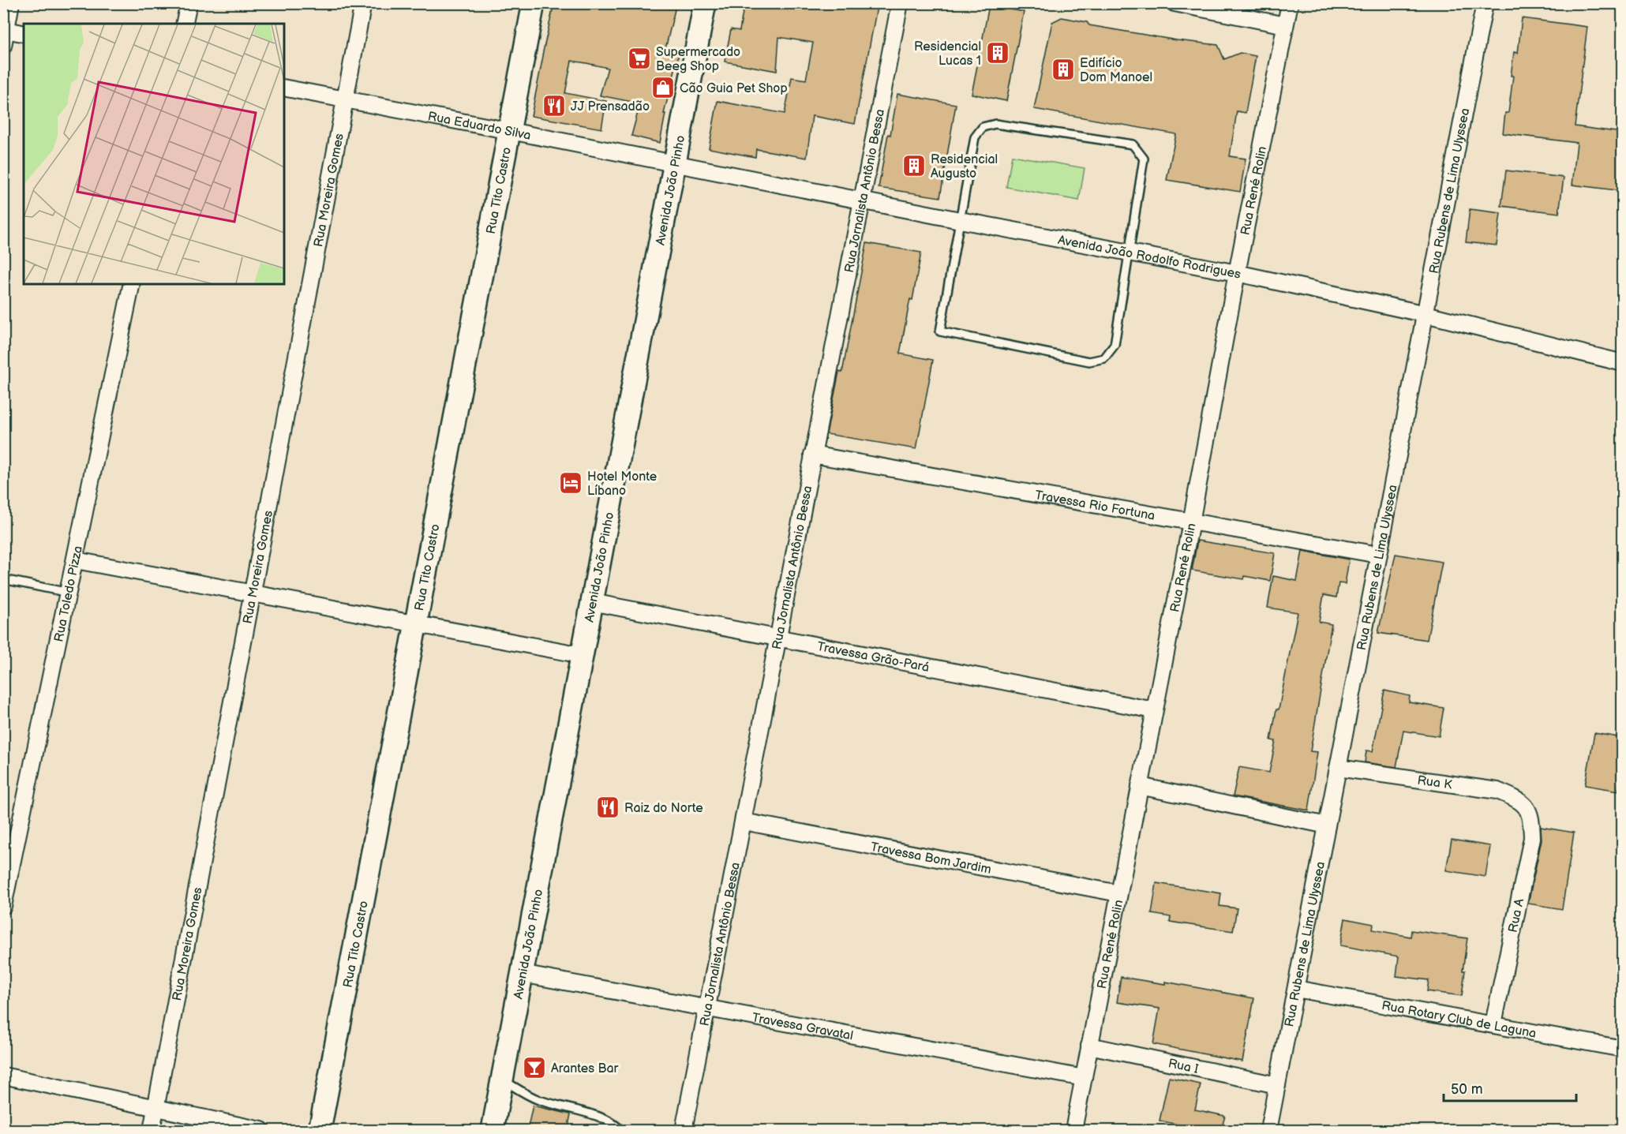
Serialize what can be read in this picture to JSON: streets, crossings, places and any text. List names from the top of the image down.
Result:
{
  "streets": {
    "main road": ["Rua Tito Castro", "Avenida João Pinho"],
    "street": [
      "Rua Eduardo Silva",
      "Rua Moreira Gomes",
      "Rua Jornalista Antônio Bessa",
      "Rua René Rolin",
      "Rua Rubens de Lima Ulyssea",
      "Avenida João Rodolfo Rodrigues",
      "Travessa Rio Fortuna",
      "Rua Toledo Pizza",
      "Travessa Grão-Pará",
      "Rua K",
      "Travessa Bom Jardim",
      "Rua A",
      "Rua Rotary Club de Laguna",
      "Travessa Gravatal",
      "Rua I"
    ]
  },
  "crossings": [
    ["Rua Eduardo Silva", "Rua Moreira Gomes"],
    ["Rua Eduardo Silva", "Rua Tito Castro"],
    ["Rua Eduardo Silva", "Avenida João Pinho"],
    ["Rua Eduardo Silva", "Avenida João Rodolfo Rodrigues"],
    ["Avenida João Pinho", "Avenida João Rodolfo Rodrigues"],
    ["Avenida João Pinho", "Travessa Grão-Pará"],
    ["Avenida João Pinho", "Travessa Gravatal"],
    ["Rua Jornalista Antônio Bessa", "Avenida João Rodolfo Rodrigues"],
    ["Rua Jornalista Antônio Bessa", "Travessa Rio Fortuna"],
    ["Rua Jornalista Antônio Bessa", "Travessa Grão-Pará"],
    ["Rua Jornalista Antônio Bessa", "Travessa Bom Jardim"],
    ["Rua Jornalista Antônio Bessa", "Travessa Gravatal"],
    ["Rua René Rolin", "Avenida João Rodolfo Rodrigues"],
    ["Rua René Rolin", "Travessa Rio Fortuna"],
    ["Rua René Rolin", "Travessa Grão-Pará"],
    ["Rua René Rolin", "Travessa Bom Jardim"],
    ["Rua René Rolin", "Travessa Gravatal"],
    ["Rua René Rolin", "Rua I"],
    ["Rua Rubens de Lima Ulyssea", "Avenida João Rodolfo Rodrigues"],
    ["Rua Rubens de Lima Ulyssea", "Travessa Rio Fortuna"],
    ["Rua Rubens de Lima Ulyssea", "Rua K"],
    ["Rua Rubens de Lima Ulyssea", "Rua Rotary Club de Laguna"],
    ["Rua Rubens de Lima Ulyssea", "Rua I"],
    ["Rua K", "Rua A"],
    ["Rua A", "Rua Rotary Club de Laguna"]
  ],
  "places": {
    "building": ["Residencial Lucas 1", "Edifício Dom Manoel", "Residencial Augusto"],
    "supermarket": ["Supermercado Beeg Shop"],
    "shop": ["Cão Guia Pet Shop"],
    "restaurant": ["JJ Prensadão", "Raiz do Norte"],
    "hotel": ["Hotel Monte Líbano"],
    "bar": ["Arantes Bar"]
  },
  "scale_bar": "50 m"
}
